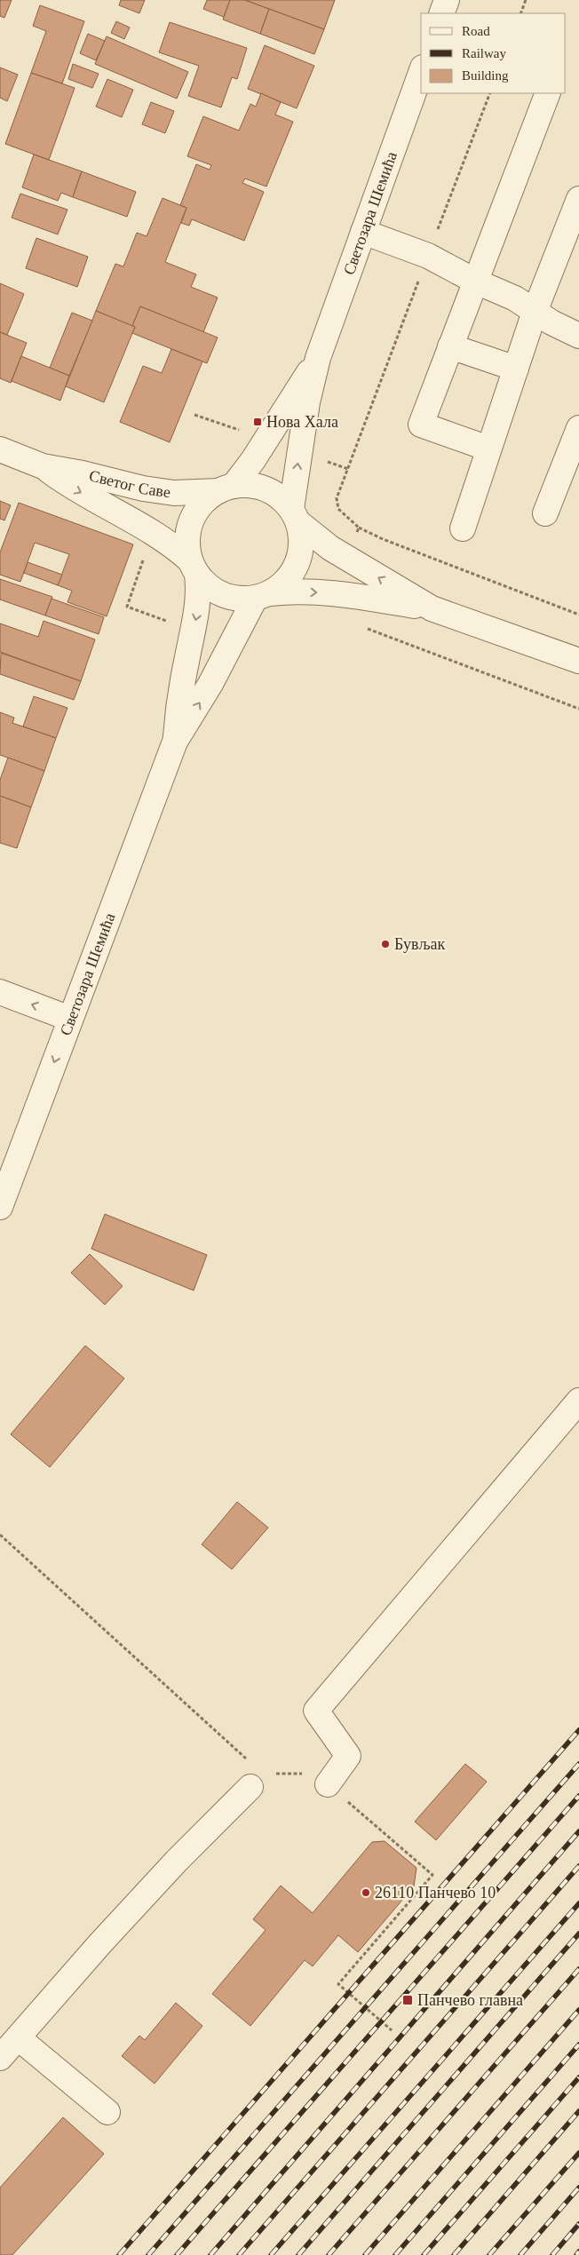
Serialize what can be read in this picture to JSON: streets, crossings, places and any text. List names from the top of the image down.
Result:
{
  "streets": {
    "street": ["Светозара Шемића", "Светог Саве"]
  },
  "crossings": [
    ["Светозара Шемића", "Светог Саве"]
  ],
  "one_way": ["Светог Саве"],
  "places": {
    "transit": ["Нова Хала", "Панчево главна"],
    "other": ["Бувљак", "26110 Панчево 10"]
  },
  "legend": ["Road", "Railway", "Building"]
}
